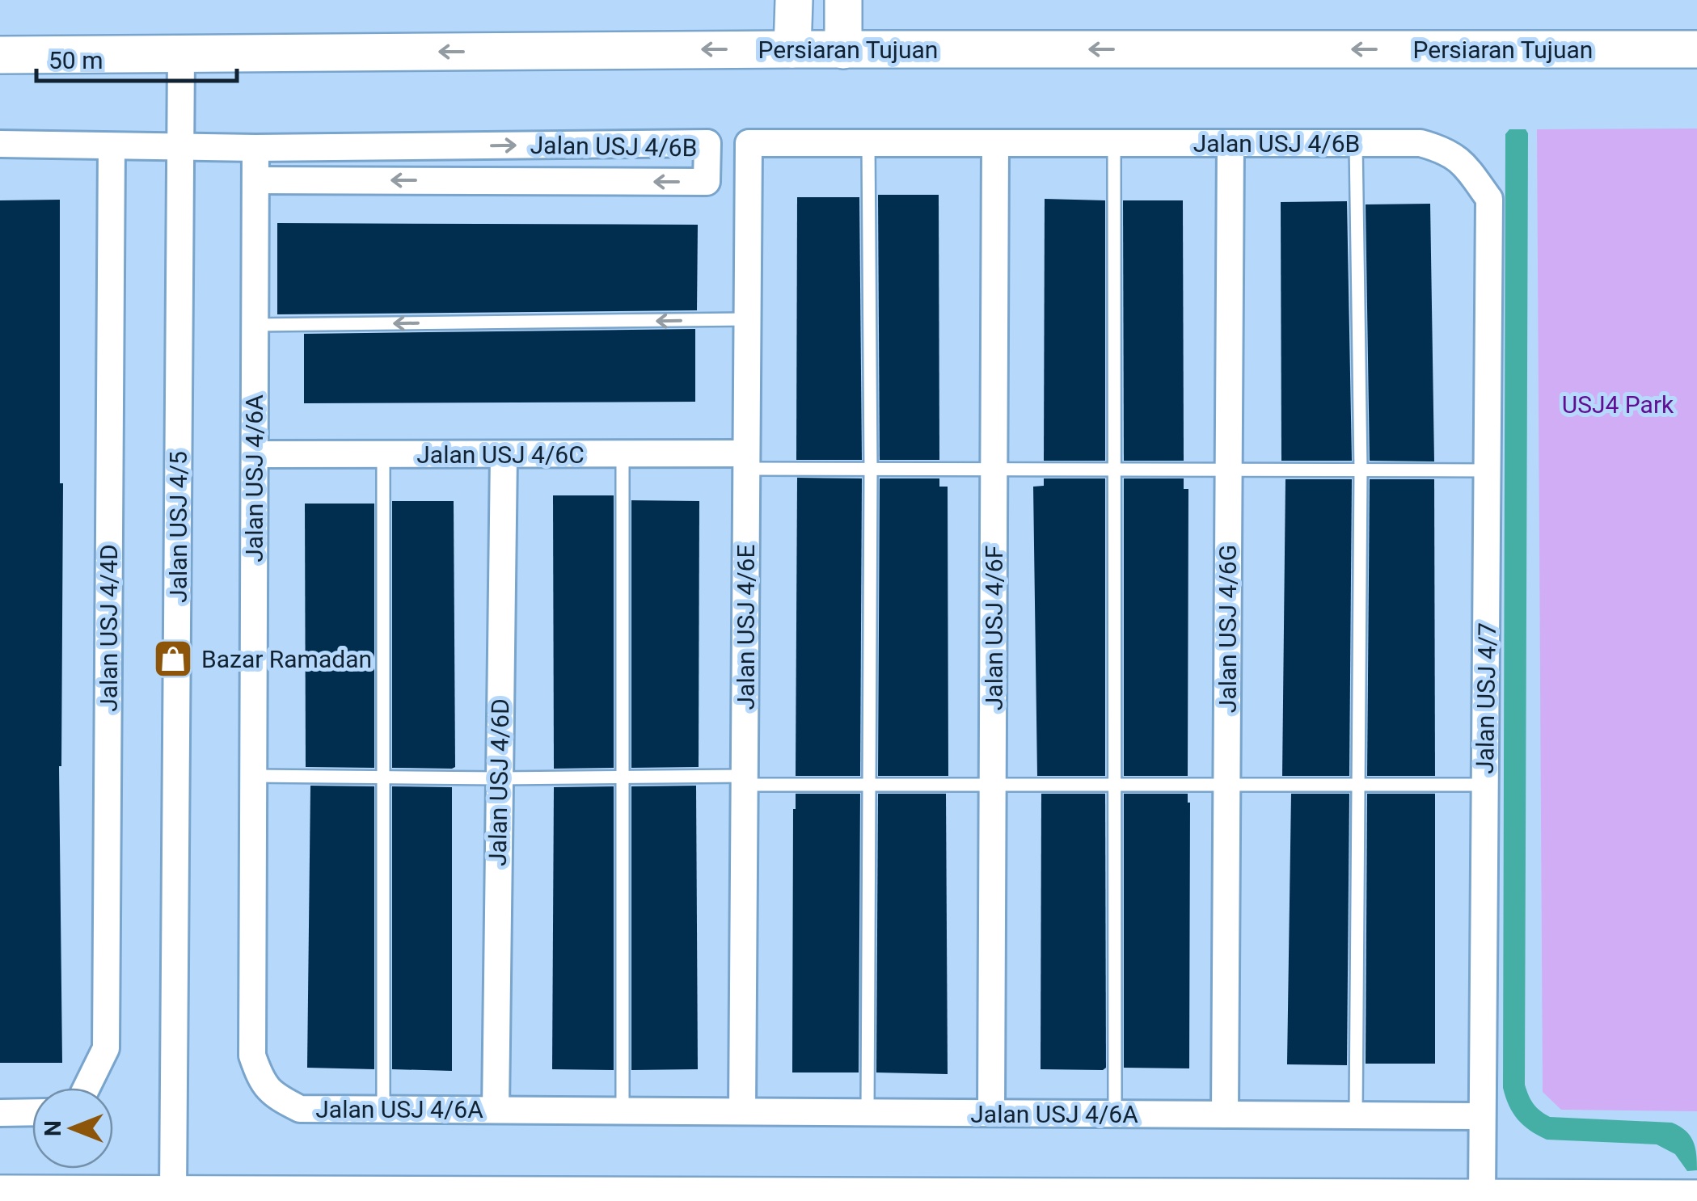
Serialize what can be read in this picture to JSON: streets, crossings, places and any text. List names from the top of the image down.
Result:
{
  "streets": {
    "main road": ["Persiaran Tujuan"],
    "street": [
      "Jalan USJ 4/6B",
      "Jalan USJ 4/6C",
      "Jalan USJ 4/6A",
      "Jalan USJ 4/5",
      "Jalan USJ 4/6E",
      "Jalan USJ 4/4D",
      "Jalan USJ 4/6F",
      "Jalan USJ 4/6G",
      "Jalan USJ 4/7",
      "Jalan USJ 4/6D"
    ]
  },
  "crossings": [
    ["Persiaran Tujuan", "Jalan USJ 4/5"],
    ["Jalan USJ 4/6B", "Jalan USJ 4/6A"],
    ["Jalan USJ 4/6B", "Jalan USJ 4/5"],
    ["Jalan USJ 4/6B", "Jalan USJ 4/6E"],
    ["Jalan USJ 4/6B", "Jalan USJ 4/4D"],
    ["Jalan USJ 4/6B", "Jalan USJ 4/6F"],
    ["Jalan USJ 4/6B", "Jalan USJ 4/6G"],
    ["Jalan USJ 4/6B", "Jalan USJ 4/7"],
    ["Jalan USJ 4/6C", "Jalan USJ 4/6A"],
    ["Jalan USJ 4/6C", "Jalan USJ 4/6E"],
    ["Jalan USJ 4/6C", "Jalan USJ 4/6D"],
    ["Jalan USJ 4/6A", "Jalan USJ 4/6E"],
    ["Jalan USJ 4/6A", "Jalan USJ 4/6F"],
    ["Jalan USJ 4/6A", "Jalan USJ 4/6G"],
    ["Jalan USJ 4/6A", "Jalan USJ 4/7"],
    ["Jalan USJ 4/6A", "Jalan USJ 4/6D"]
  ],
  "one_way": ["Persiaran Tujuan"],
  "parks": ["USJ4 Park"],
  "places": {
    "shop": ["Bazar Ramadan"]
  },
  "scale_bar": "50 m",
  "north": "left"
}
